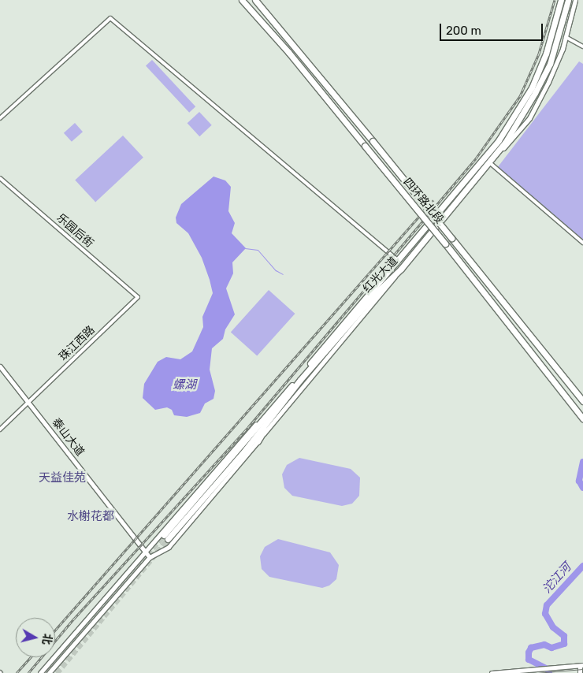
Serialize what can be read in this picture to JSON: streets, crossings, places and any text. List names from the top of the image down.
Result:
{
  "streets": {
    "highway": ["四环路北段", "红光大道"],
    "main road": ["泰山大道"],
    "street": ["乐园后街", "珠江西路"]
  },
  "crossings": [
    ["乐园后街", "珠江西路"],
    ["珠江西路", "泰山大道"]
  ],
  "districts": ["天益佳苑", "水榭花都"],
  "water": ["螺湖", "沱江河"],
  "scale_bar": "200 m",
  "north": "right"
}
